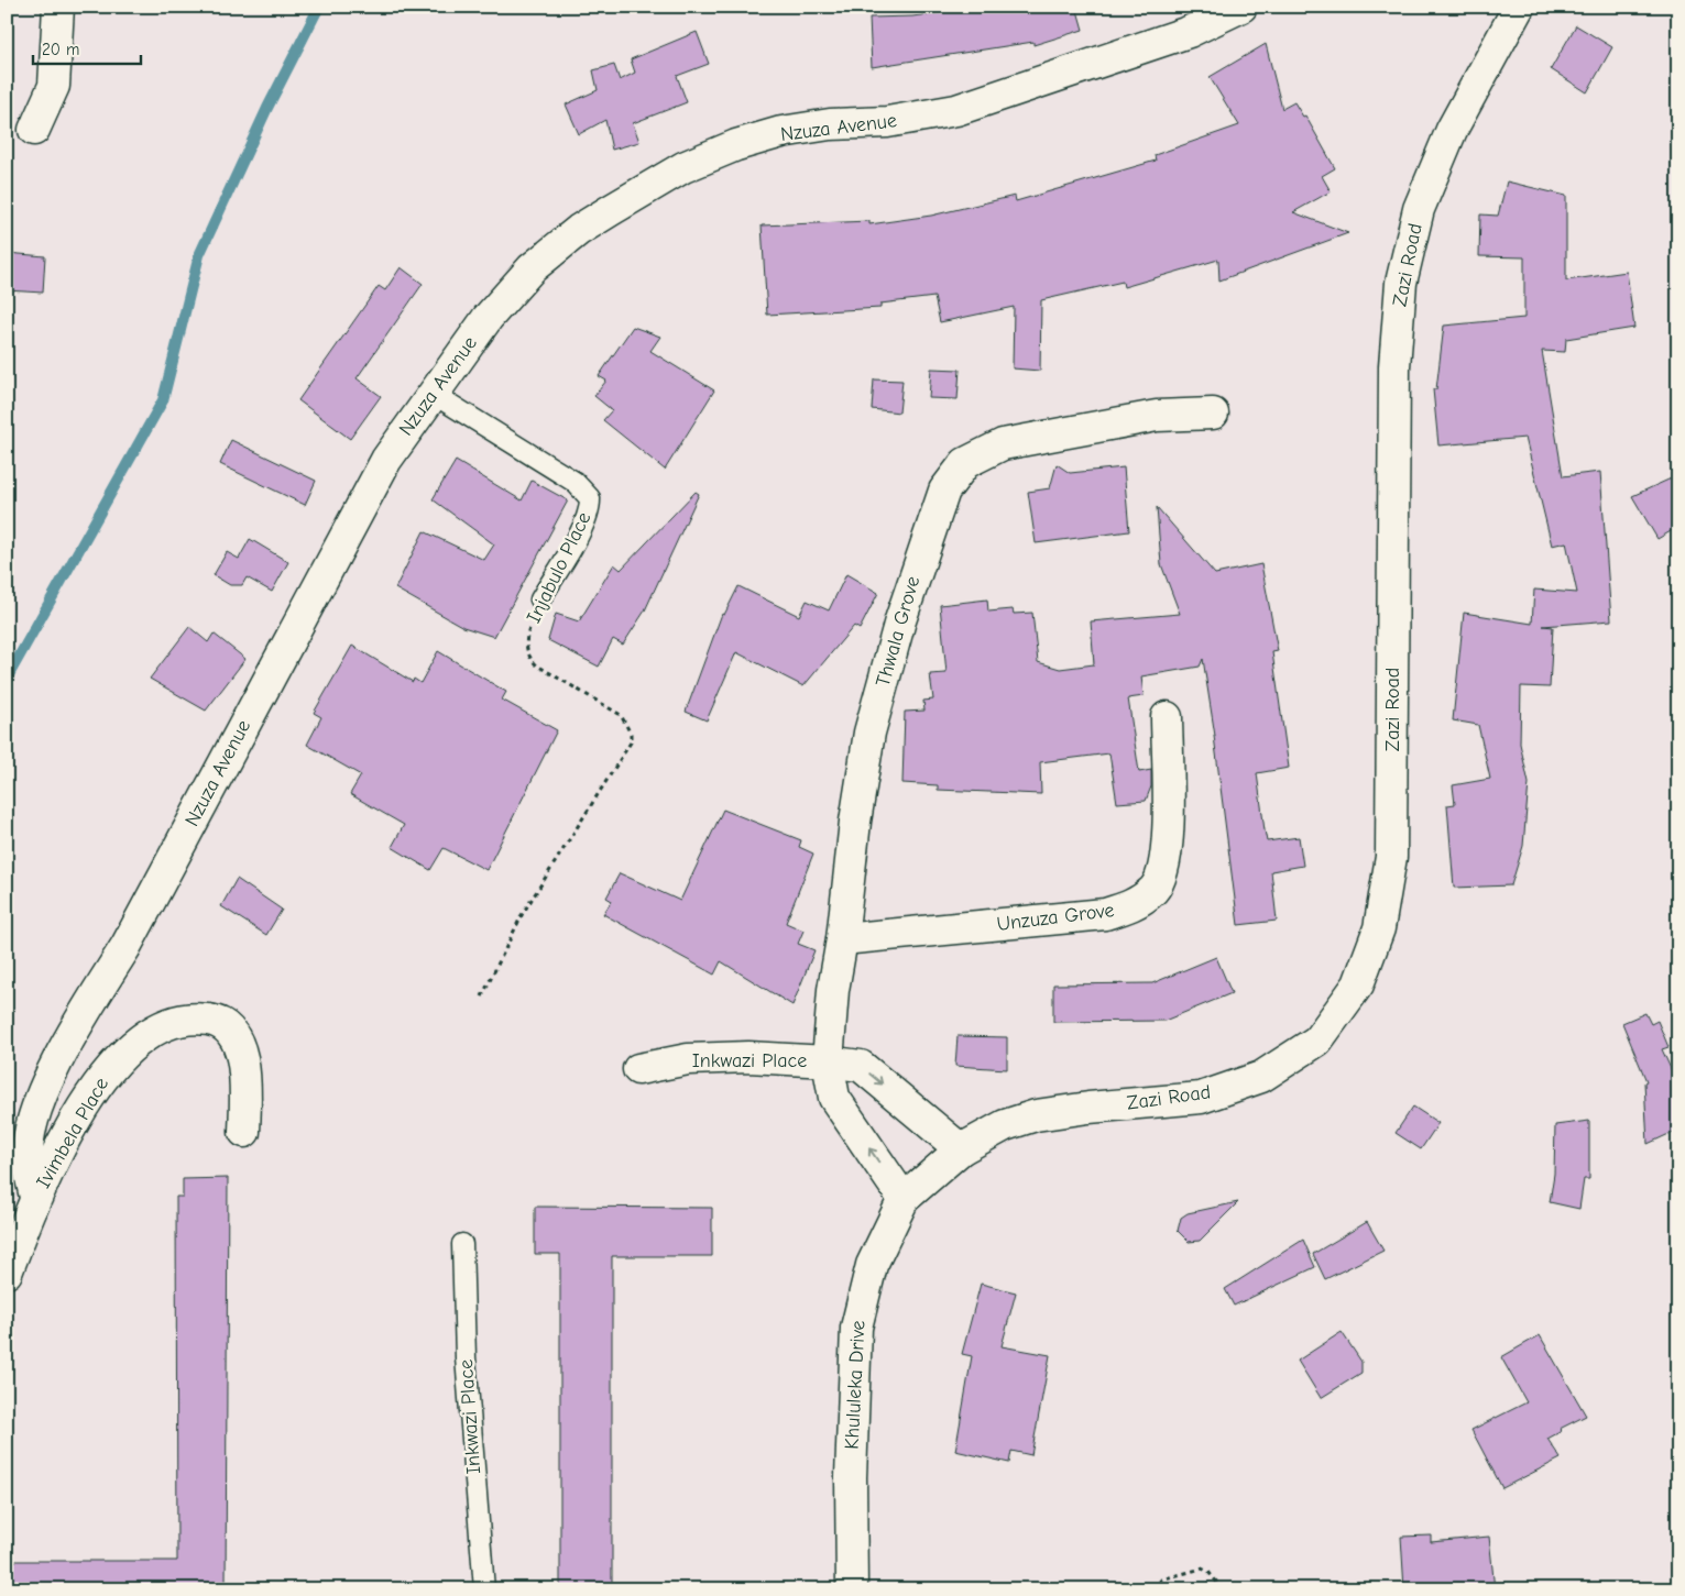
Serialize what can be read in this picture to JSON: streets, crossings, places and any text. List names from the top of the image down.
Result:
{
  "streets": {
    "street": [
      "Nzuza Avenue",
      "Zazi Road",
      "Thwala Grove",
      "Unzuza Grove",
      "Inkwazi Place",
      "Ivimbela Place",
      "Khululeka Drive"
    ],
    "lane": ["Injabulo Place"]
  },
  "crossings": [
    ["Nzuza Avenue", "Injabulo Place"],
    ["Nzuza Avenue", "Ivimbela Place"],
    ["Zazi Road", "Khululeka Drive"],
    ["Thwala Grove", "Unzuza Grove"],
    ["Thwala Grove", "Inkwazi Place"],
    ["Thwala Grove", "Khululeka Drive"]
  ],
  "scale_bar": "20 m"
}
